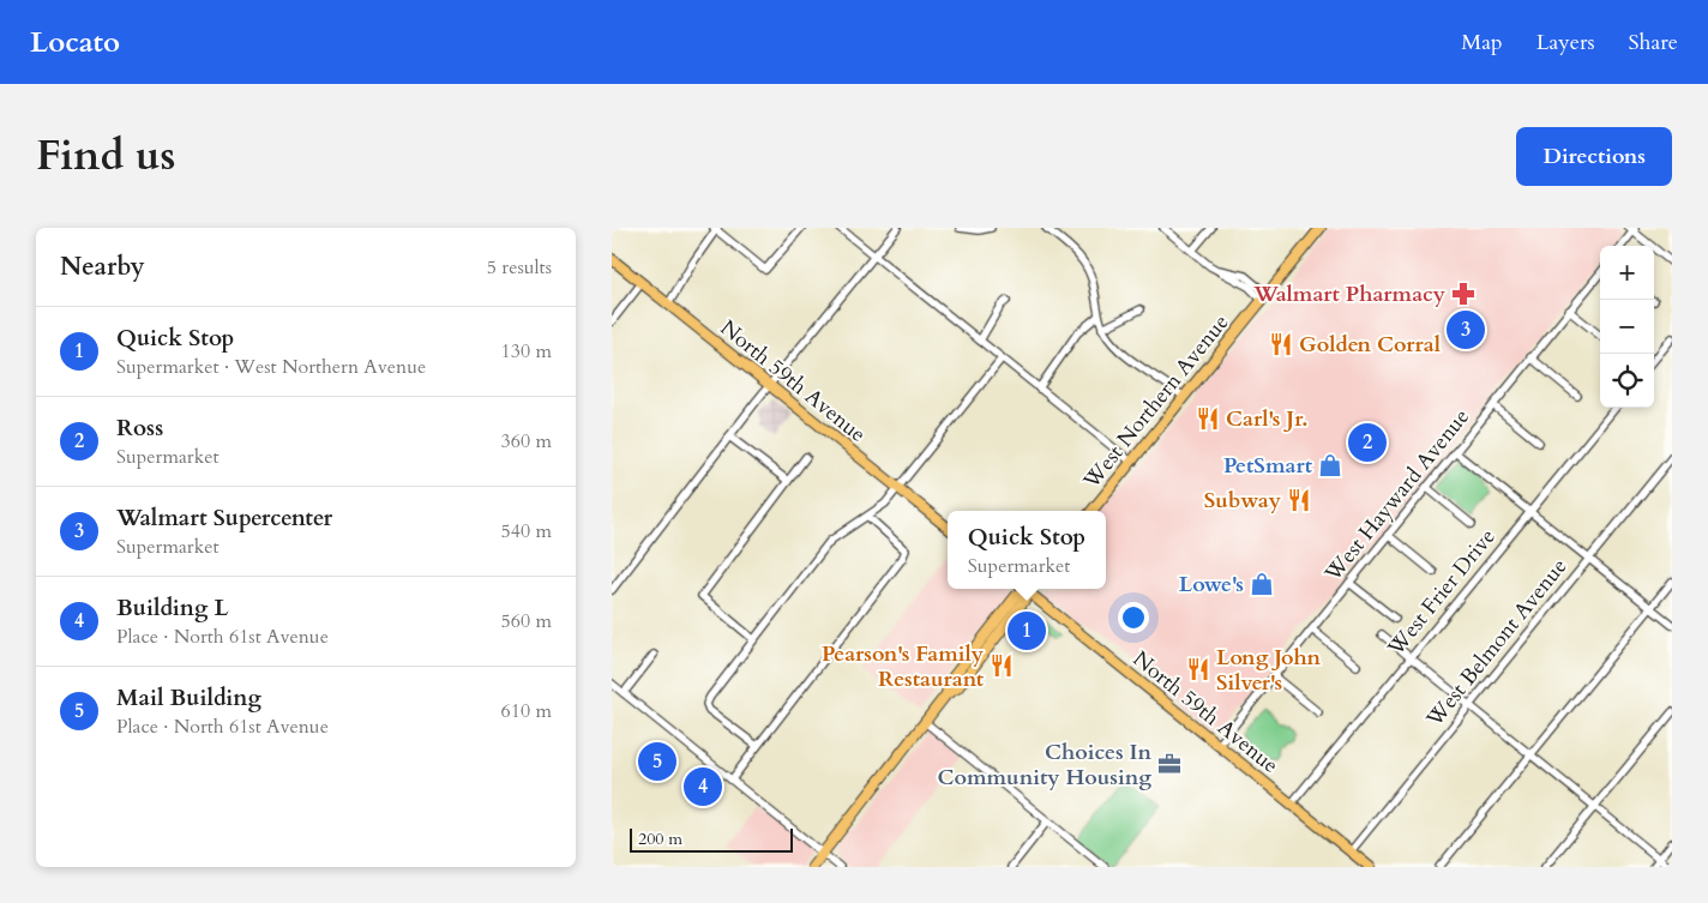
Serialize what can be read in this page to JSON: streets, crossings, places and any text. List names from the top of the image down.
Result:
{
  "streets": {
    "main road": ["North 59th Avenue", "West Northern Avenue"],
    "street": ["West Hayward Avenue", "West Frier Drive", "West Belmont Avenue"]
  },
  "crossings": [
    ["North 59th Avenue", "West Hayward Avenue"],
    ["North 59th Avenue", "West Frier Drive"],
    ["North 59th Avenue", "West Belmont Avenue"]
  ],
  "places": {
    "pharmacy": ["Walmart Pharmacy"],
    "restaurant": [
      "Golden Corral",
      "Carl's Jr.",
      "Subway",
      "Pearson's Family Restaurant",
      "Long John Silver's"
    ],
    "shop": ["PetSmart", "Lowe's"],
    "office": ["Choices In Community Housing"]
  },
  "scale_bar": "200 m",
  "page": {
    "header": "Locato",
    "nav": ["Map", "Layers", "Share"],
    "title": "Find us",
    "buttons": "Directions",
    "heading": ["Nearby", "5 results"],
    "map_buttons": ["+", "−"],
    "list": [
      {
        "mark": "1",
        "name": "Quick Stop",
        "note": "Supermarket · West Northern Avenue",
        "value": "130 m"
      },
      {
        "mark": "2",
        "name": "Ross",
        "note": "Supermarket",
        "value": "360 m"
      },
      {
        "mark": "3",
        "name": "Walmart Supercenter",
        "note": "Supermarket",
        "value": "540 m"
      },
      {
        "mark": "4",
        "name": "Building L",
        "note": "Place · North 61st Avenue",
        "value": "560 m"
      },
      {
        "mark": "5",
        "name": "Mail Building",
        "note": "Place · North 61st Avenue",
        "value": "610 m"
      }
    ],
    "pins": [
      "3",
      "2",
      "1",
      "5",
      "4"
    ],
    "popup": ["Quick Stop", "Supermarket"],
    "scale": "200 m"
  }
}
